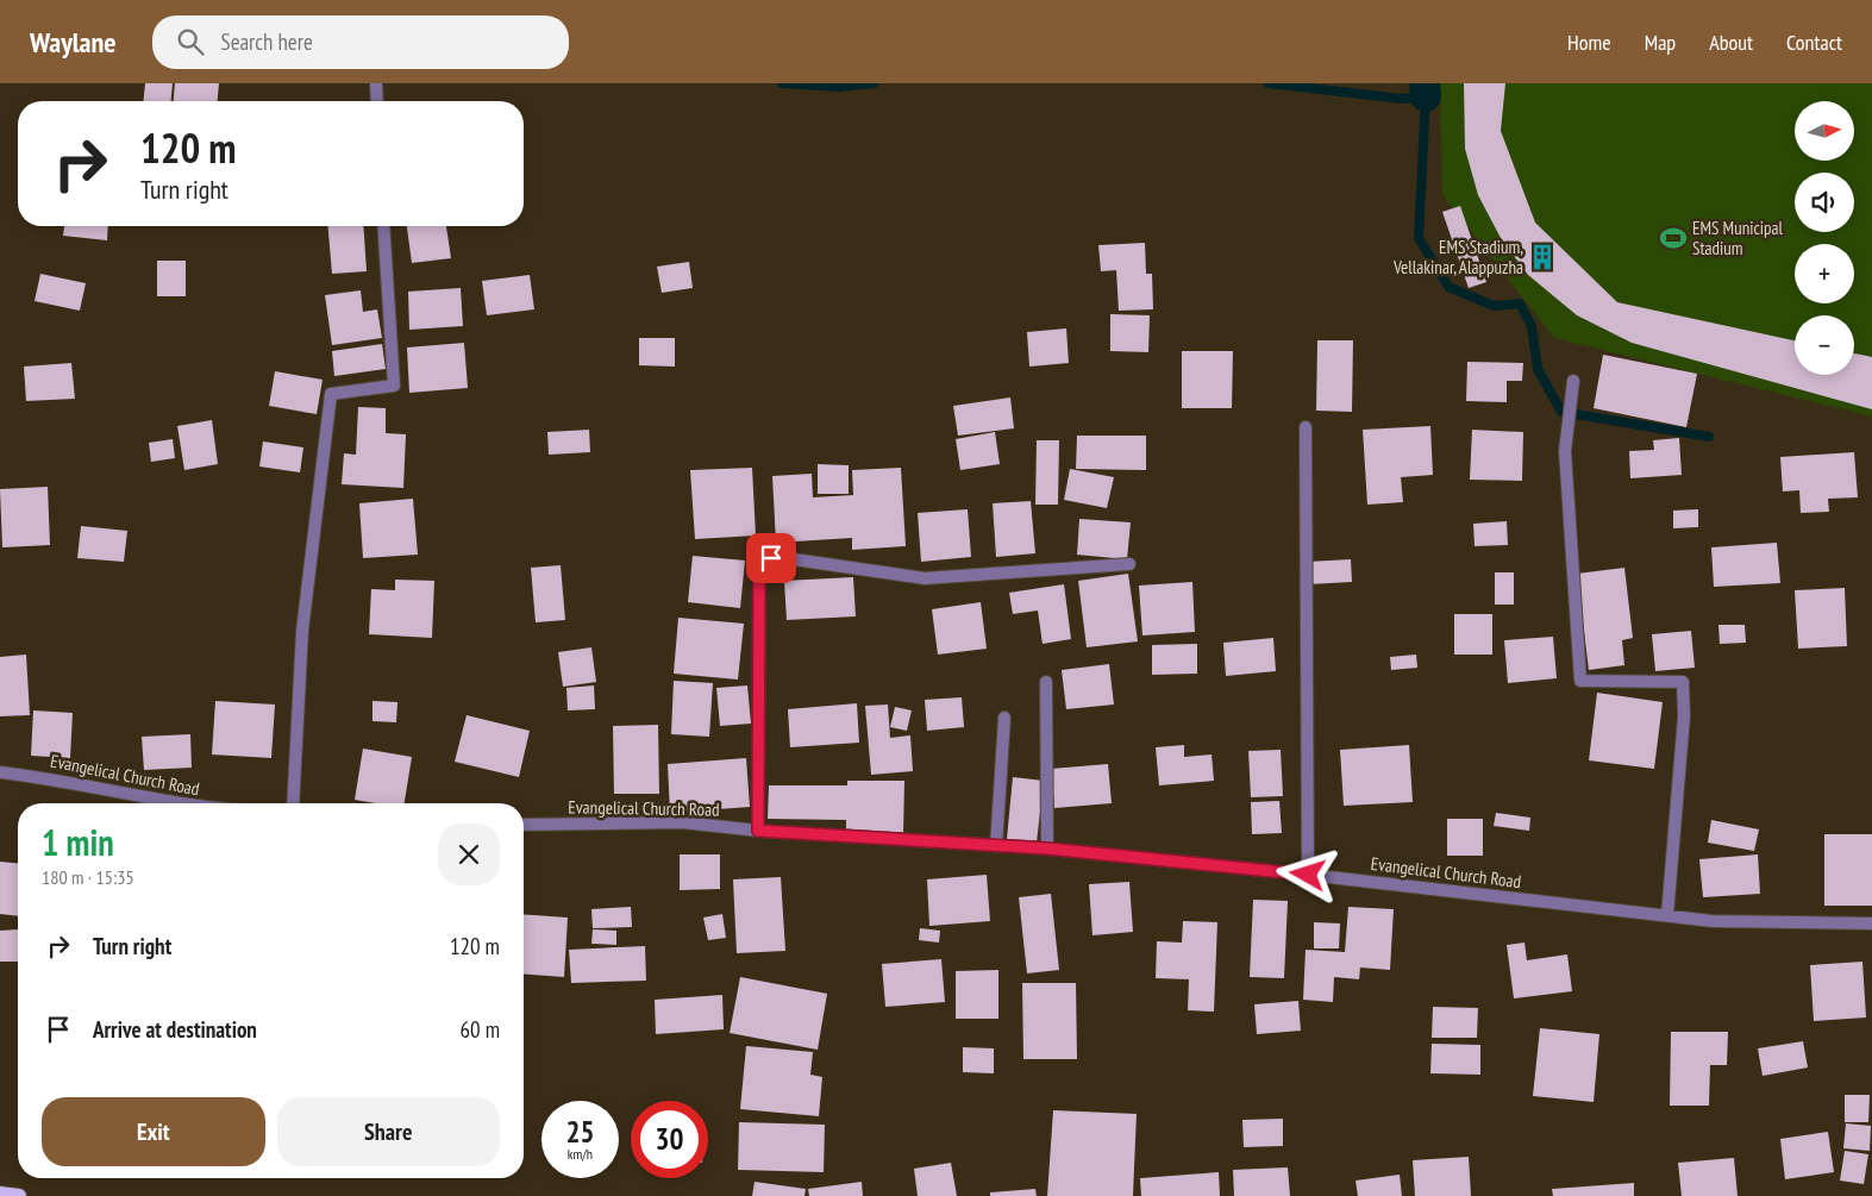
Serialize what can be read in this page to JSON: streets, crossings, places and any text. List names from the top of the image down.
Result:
{
  "streets": {
    "street": ["Evangelical Church Road"]
  },
  "places": {
    "sports": ["EMS Municipal Stadium"],
    "building": ["EMS Stadium, Vellakinar, Alappuzha"]
  },
  "north": "right",
  "page": {
    "header": "Waylane",
    "search": "Search here",
    "nav": [
      "Home",
      "Map",
      "About",
      "Contact"
    ],
    "map_buttons": ["+", "−"],
    "turn": ["120 m", "Turn right"],
    "heading": ["1 min", "180 m · 15:35"],
    "list": [
      {
        "name": "Turn right",
        "value": "120 m"
      },
      {
        "name": "Arrive at destination",
        "value": "60 m"
      }
    ],
    "buttons": ["Exit", "Share"],
    "speed": "25 km/h",
    "limit": "30"
  }
}
